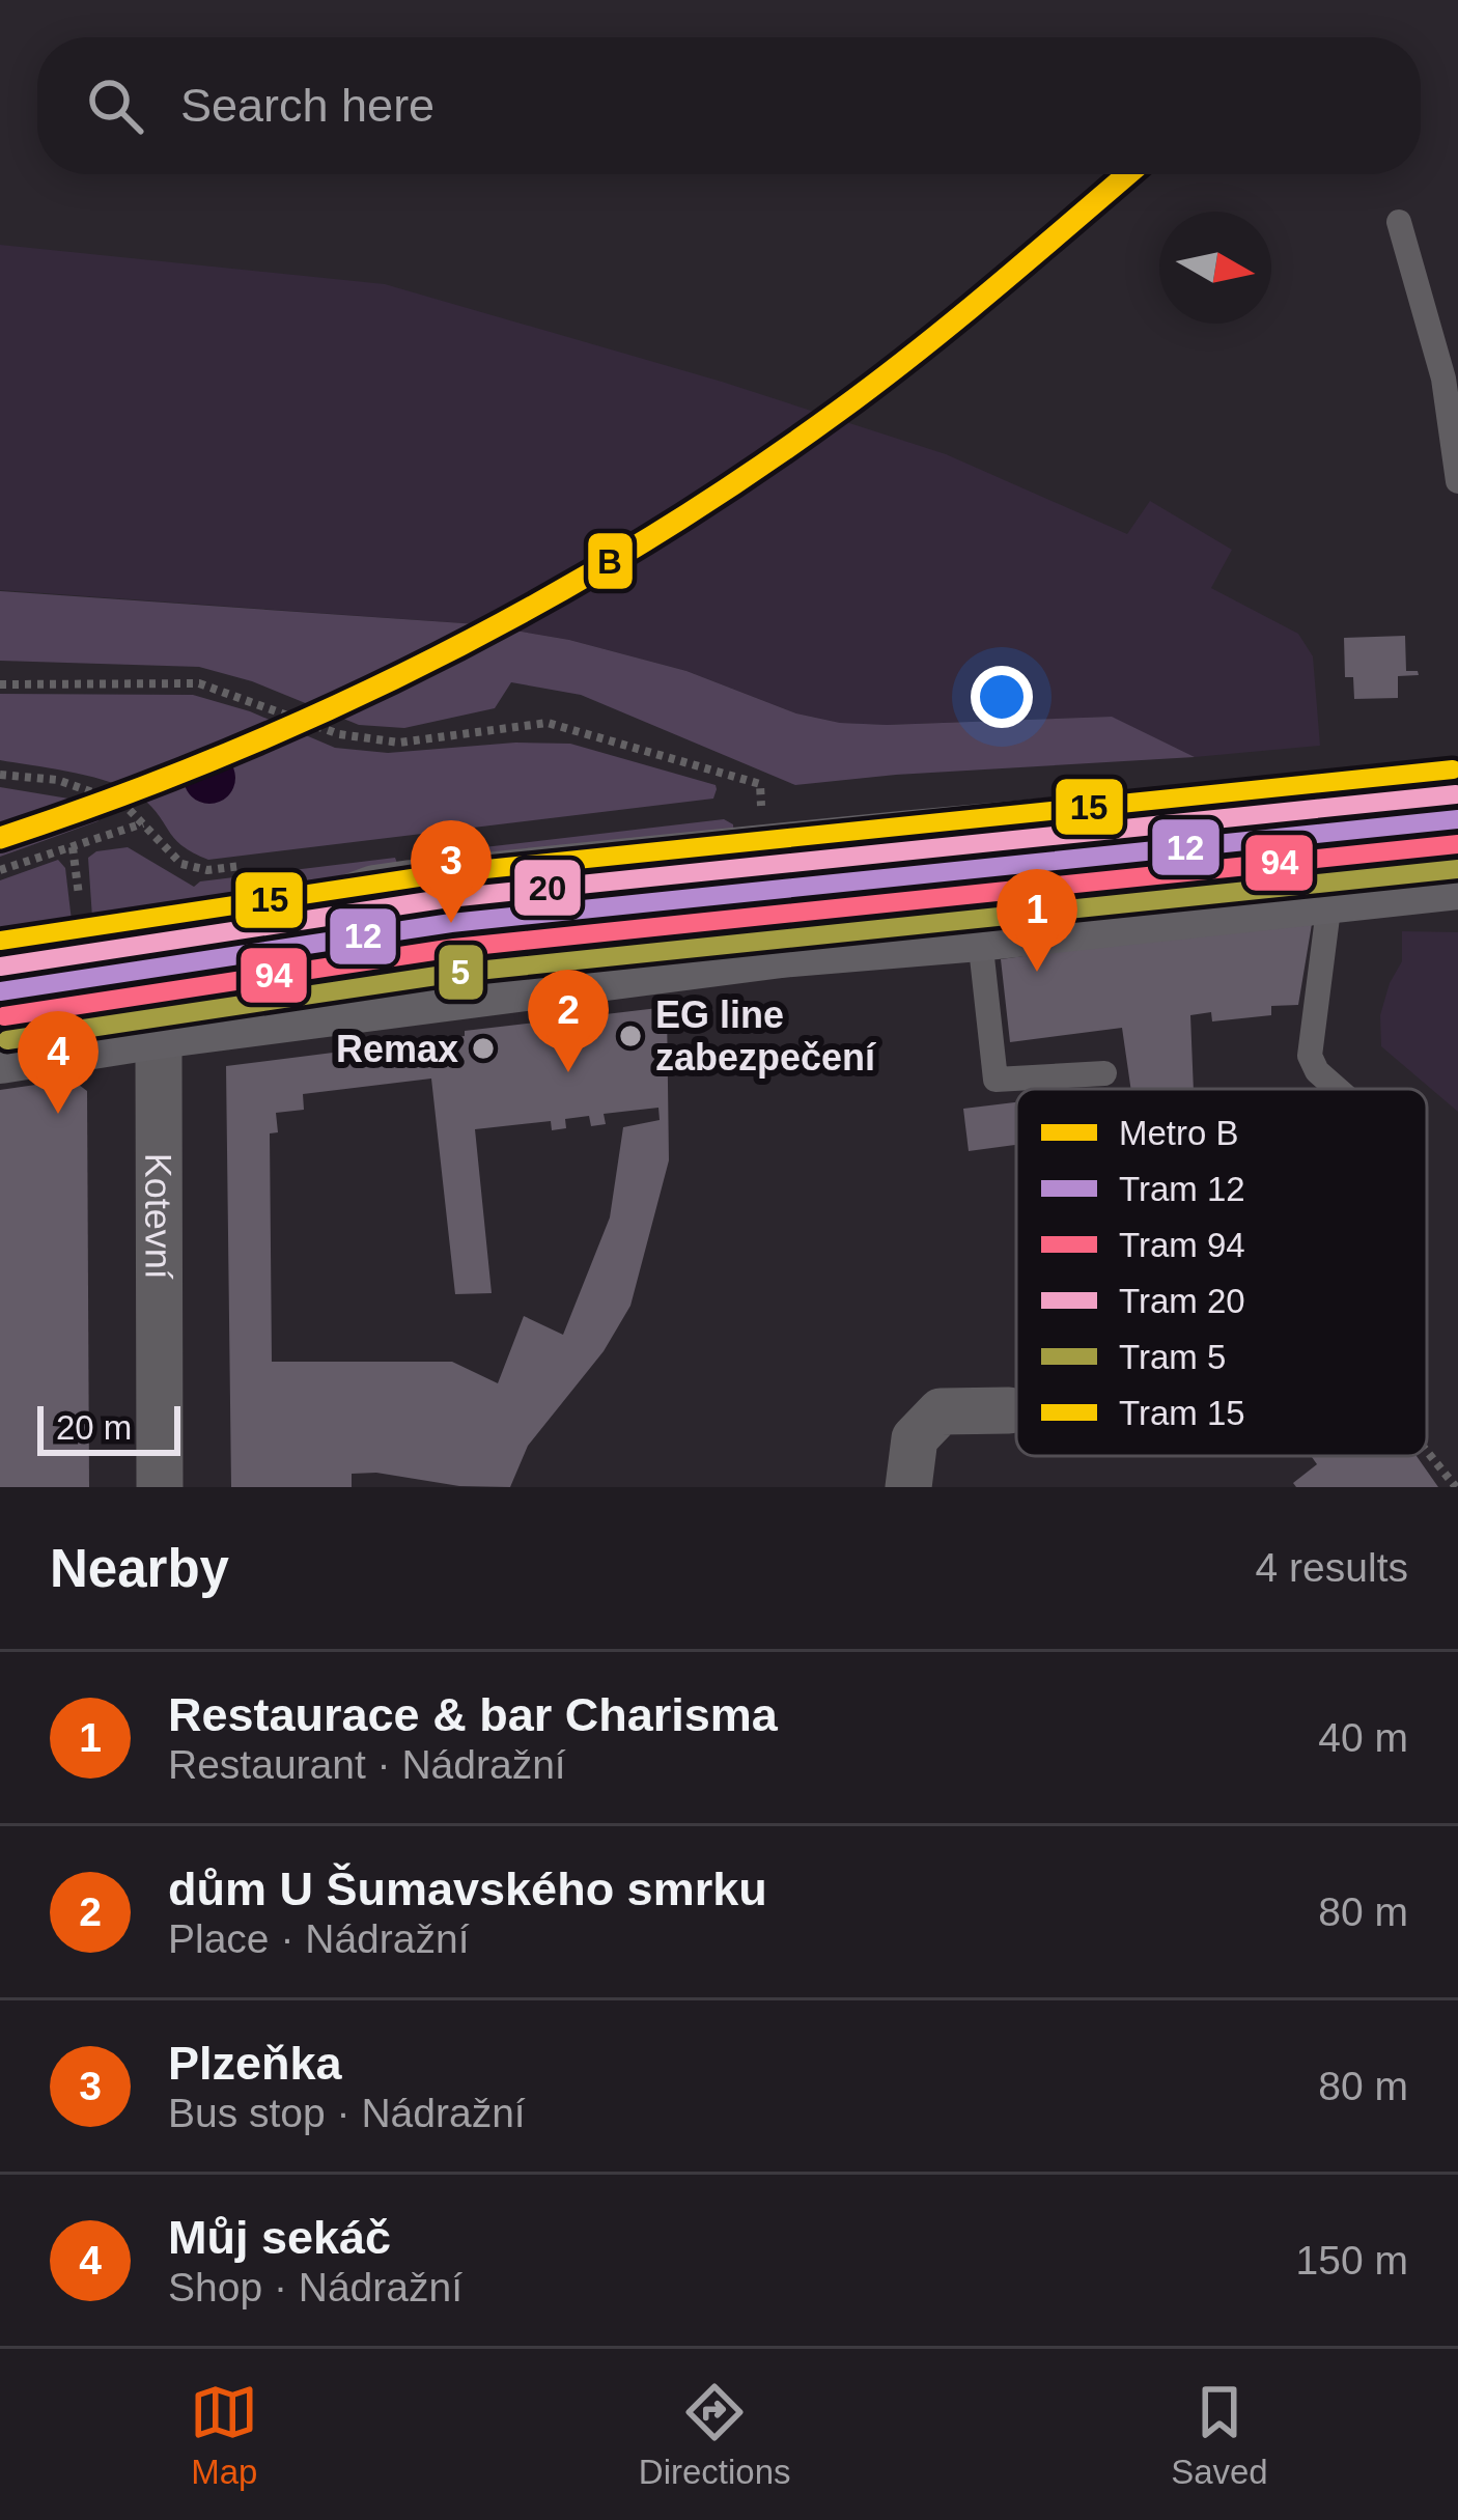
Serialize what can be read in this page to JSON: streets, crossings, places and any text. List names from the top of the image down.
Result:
{
  "streets": {
    "street": ["Kotevní"]
  },
  "places": ["EG line zabezpečení", "Remax"],
  "lines": [
    "metro line B",
    "tram line 15",
    "tram line 20",
    "tram line 12",
    "tram line 94",
    "tram line 5"
  ],
  "legend": [
    "Metro B",
    "Tram 12",
    "Tram 94",
    "Tram 20",
    "Tram 5",
    "Tram 15"
  ],
  "scale_bar": "20 m",
  "north": "right",
  "page": {
    "search": "Search here",
    "pins": [
      "3",
      "1",
      "2",
      "4"
    ],
    "scale": "20 m",
    "heading": ["Nearby", "4 results"],
    "list": [
      {
        "mark": "1",
        "name": "Restaurace & bar Charisma",
        "note": "Restaurant · Nádražní",
        "value": "40 m"
      },
      {
        "mark": "2",
        "name": "dům U Šumavského smrku",
        "note": "Place · Nádražní",
        "value": "80 m"
      },
      {
        "mark": "3",
        "name": "Plzeňka",
        "note": "Bus stop · Nádražní",
        "value": "80 m"
      },
      {
        "mark": "4",
        "name": "Můj sekáč",
        "note": "Shop · Nádražní",
        "value": "150 m"
      }
    ],
    "nav": ["Map", "Directions", "Saved"]
  }
}
